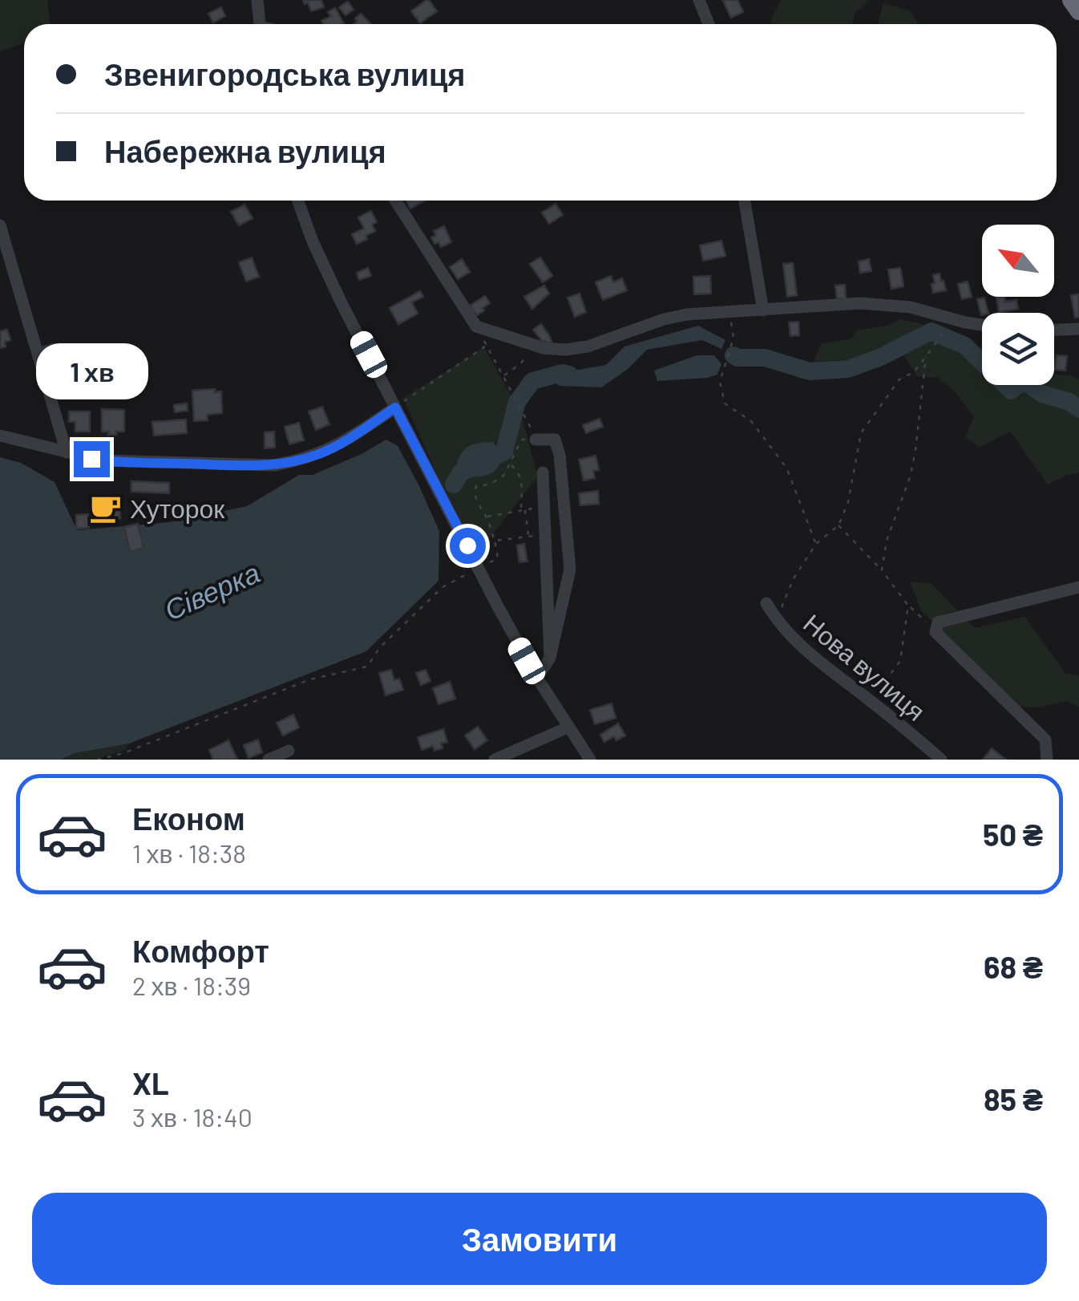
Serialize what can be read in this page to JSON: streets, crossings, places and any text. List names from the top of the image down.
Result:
{
  "streets": {
    "street": ["Нова вулиця"]
  },
  "water": ["Сіверка"],
  "places": {
    "cafe": ["Хуторок"]
  },
  "north": "top left",
  "page": {
    "banner": ["Звенигородська вулиця", "Набережна вулиця"],
    "bubble": "1 хв",
    "list": [
      {
        "name": "Економ",
        "note": "1 хв · 18:38",
        "value": "50 ₴"
      },
      {
        "name": "Комфорт",
        "note": "2 хв · 18:39",
        "value": "68 ₴"
      },
      {
        "name": "XL",
        "note": "3 хв · 18:40",
        "value": "85 ₴"
      }
    ],
    "buttons": "Замовити"
  }
}
